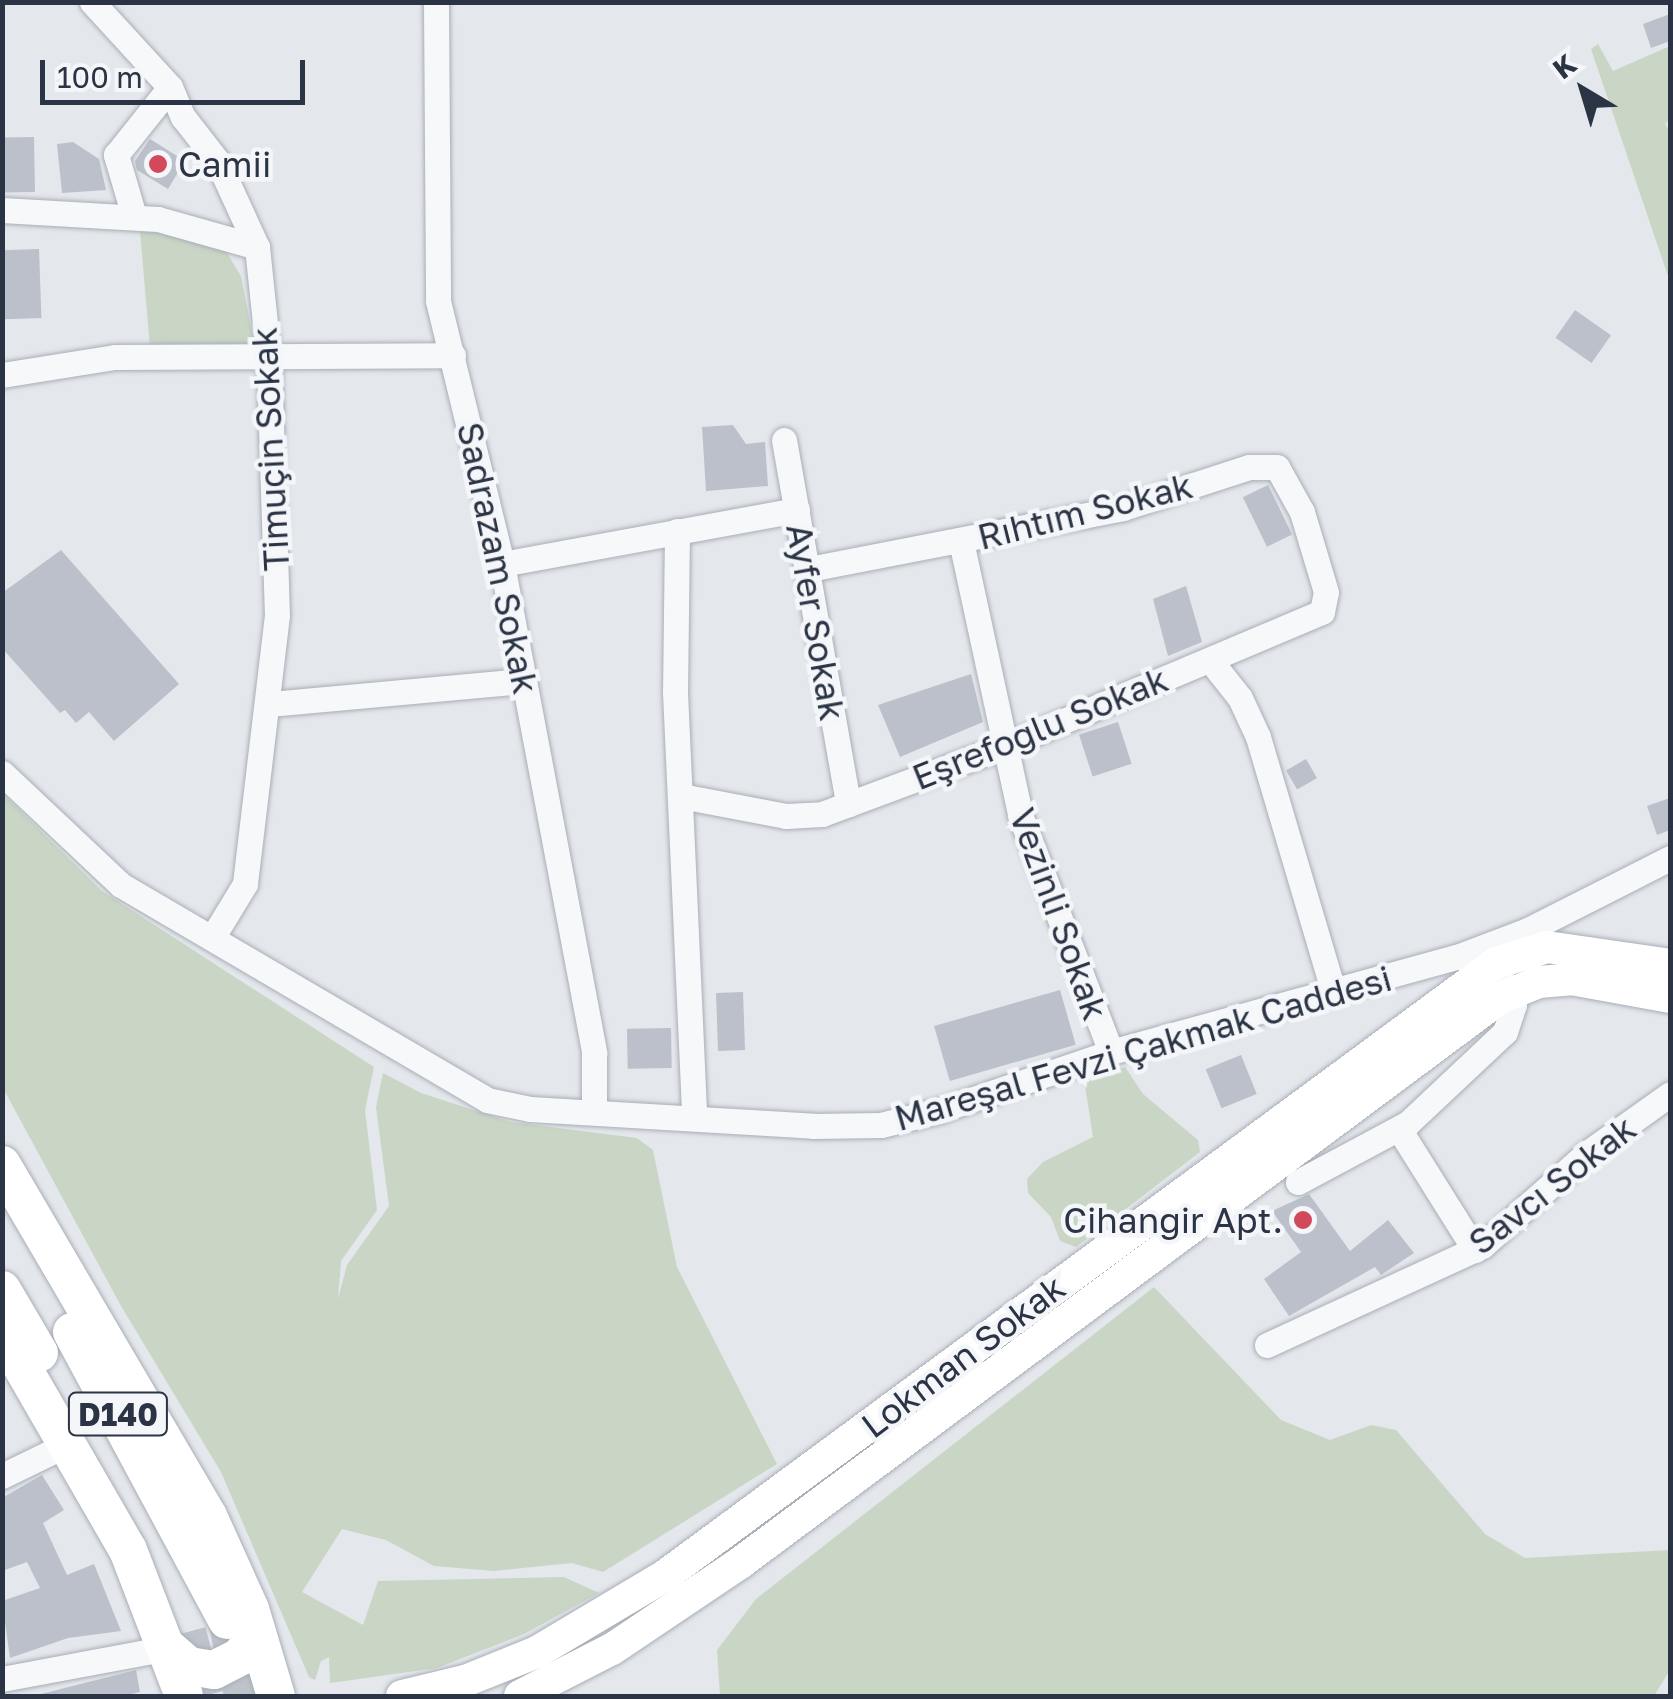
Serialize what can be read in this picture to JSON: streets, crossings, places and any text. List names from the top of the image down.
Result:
{
  "streets": {
    "highway": ["D140"],
    "main road": ["Mareşal Fevzi Çakmak Caddesi", "Lokman Sokak"],
    "street": [
      "Timuçin Sokak",
      "Rıhtım Sokak",
      "Sadrazam Sokak",
      "Ayfer Sokak",
      "Eşrefoğlu Sokak",
      "Vezinli Sokak",
      "Savcı Sokak"
    ]
  },
  "crossings": [
    ["Timuçin Sokak", "Mareşal Fevzi Çakmak Caddesi"],
    ["Rıhtım Sokak", "Ayfer Sokak"],
    ["Rıhtım Sokak", "Eşrefoğlu Sokak"],
    ["Rıhtım Sokak", "Vezinli Sokak"],
    ["Sadrazam Sokak", "Mareşal Fevzi Çakmak Caddesi"],
    ["Ayfer Sokak", "Eşrefoğlu Sokak"],
    ["Eşrefoğlu Sokak", "Vezinli Sokak"],
    ["Vezinli Sokak", "Mareşal Fevzi Çakmak Caddesi"],
    ["Mareşal Fevzi Çakmak Caddesi", "Lokman Sokak"]
  ],
  "places": ["Camii", "Cihangir Apt."],
  "scale_bar": "100 m",
  "north": "top left"
}
